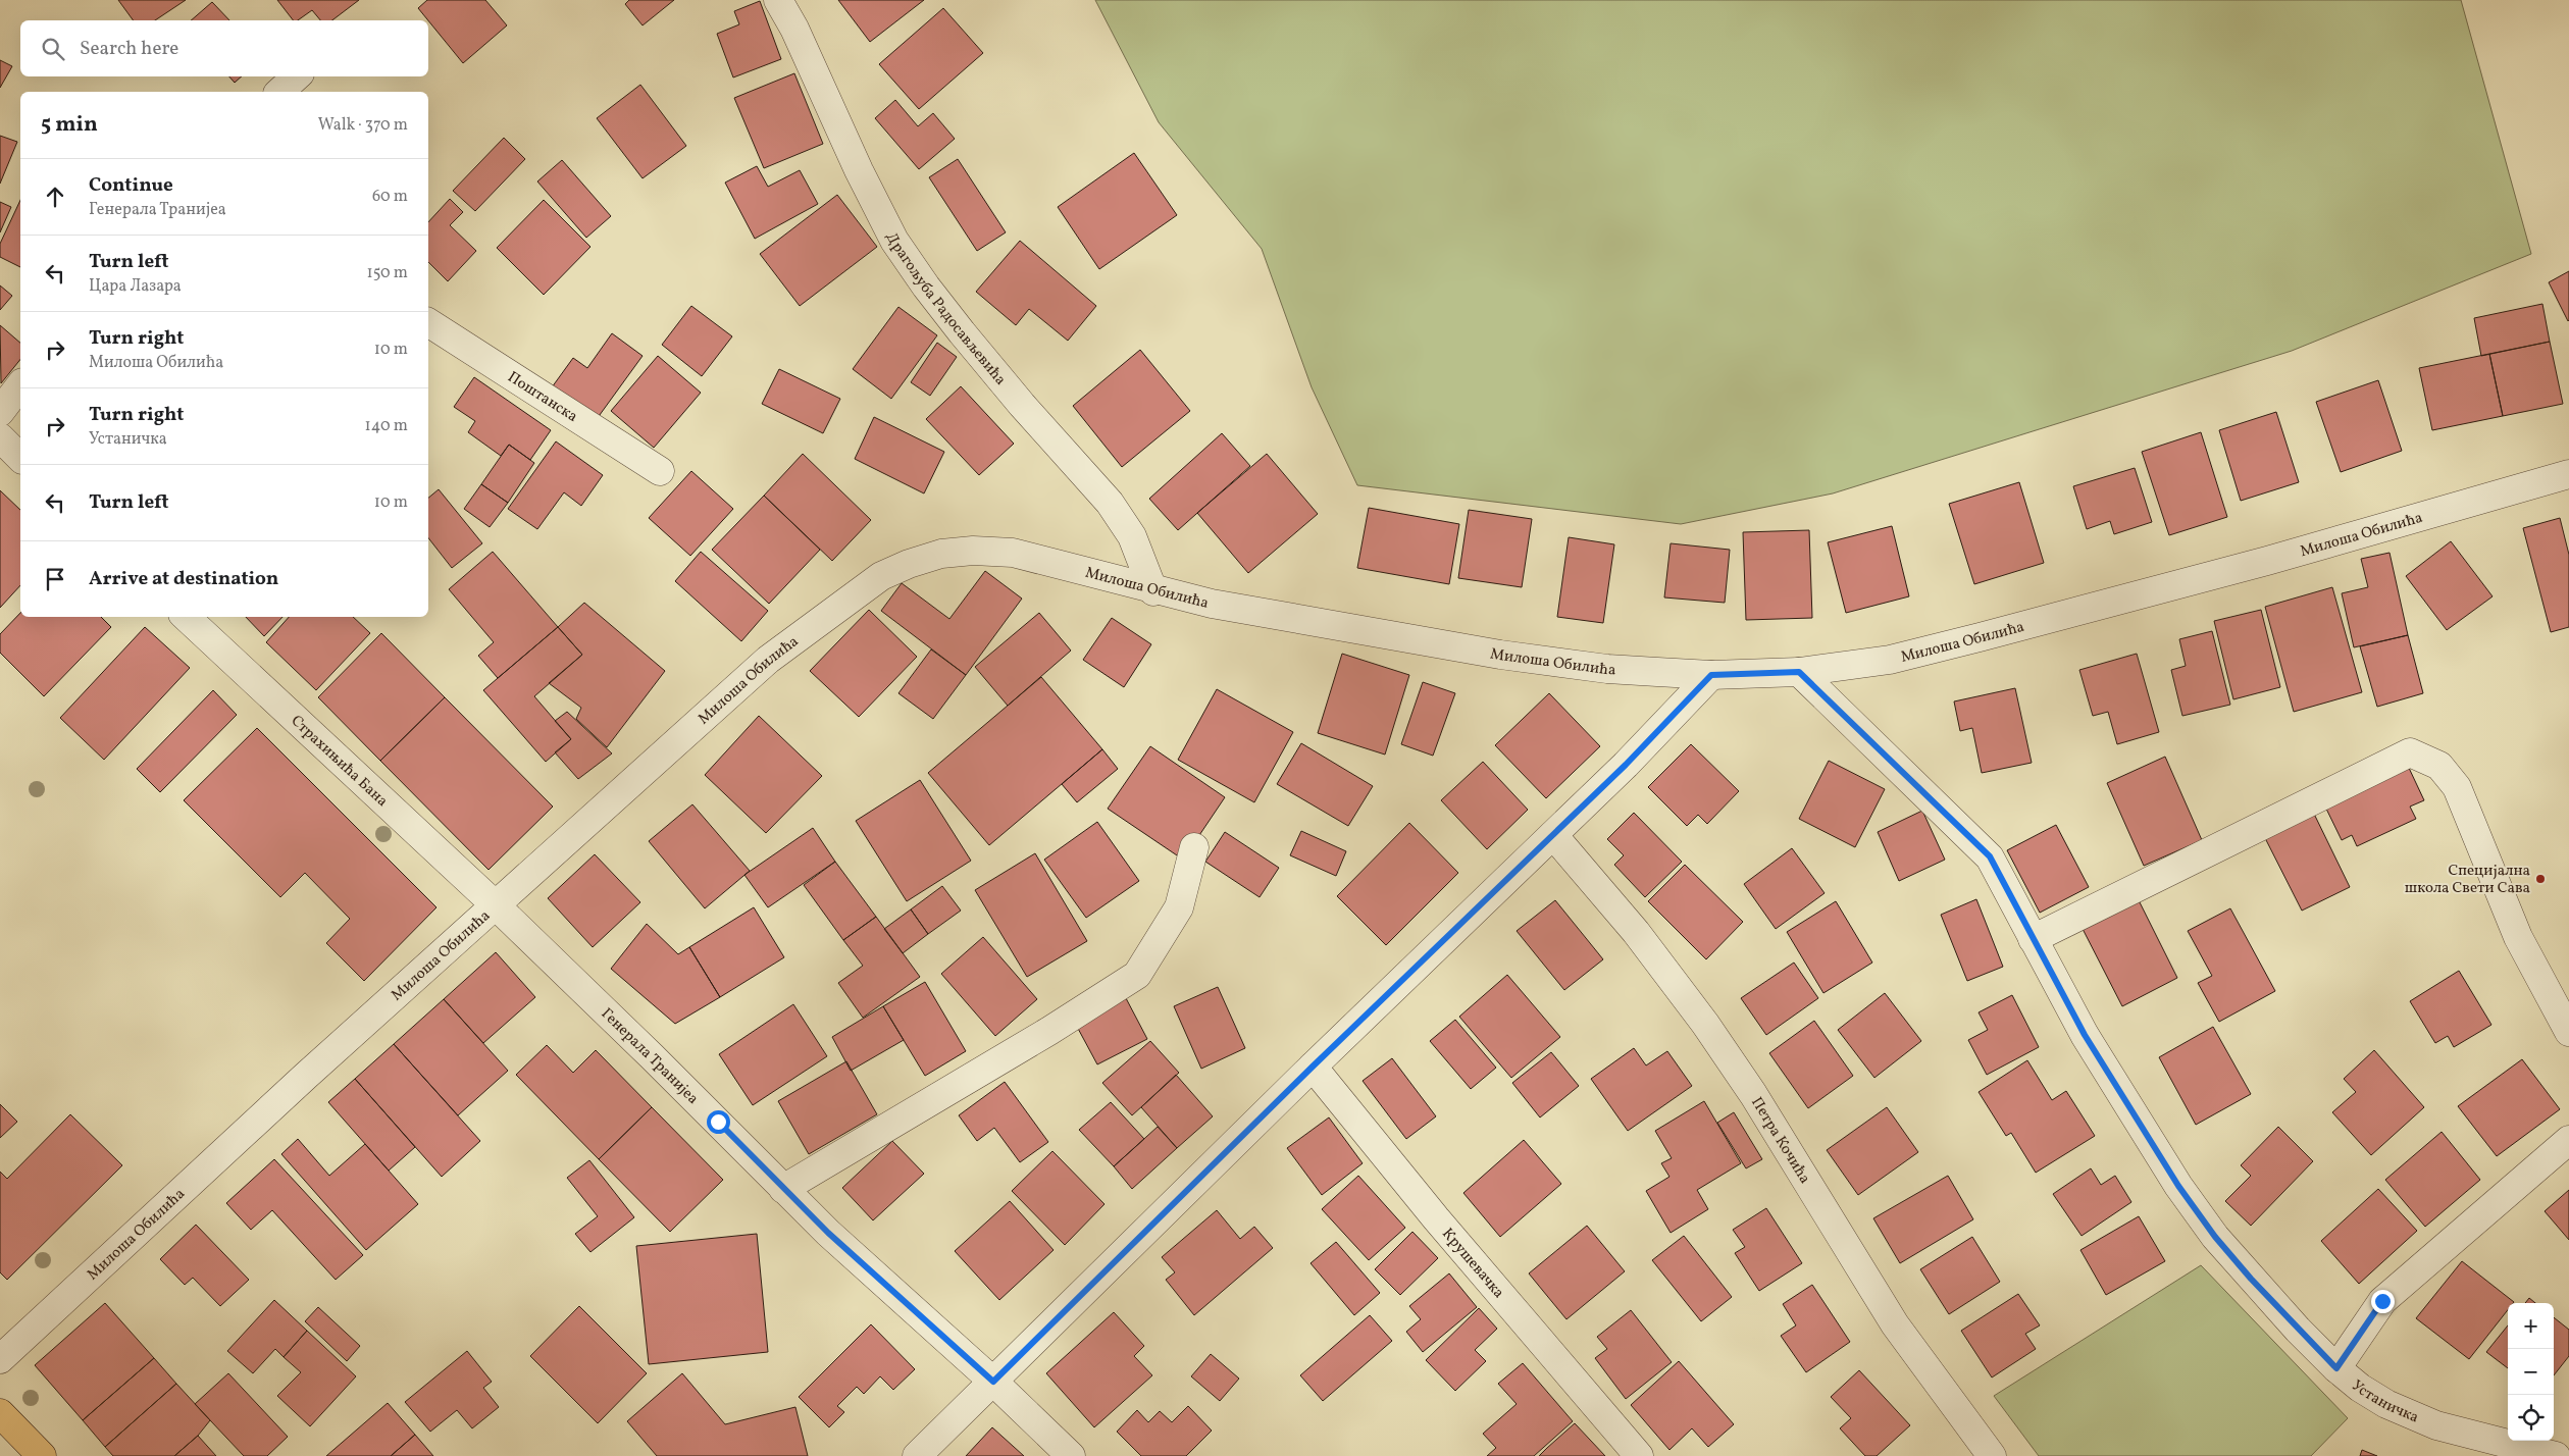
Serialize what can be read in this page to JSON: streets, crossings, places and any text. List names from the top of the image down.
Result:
{
  "streets": {
    "street": [
      "Драгољуба Радосављевића",
      "Поштанска",
      "Милоша Обилића",
      "Страхињића Бана",
      "Генерала Транијеа",
      "Петра Кочића",
      "Крушевачка",
      "Устаничка"
    ]
  },
  "crossings": [
    ["Драгољуба Радосављевића", "Милоша Обилића"],
    ["Милоша Обилића", "Страхињића Бана"],
    ["Милоша Обилића", "Генерала Транијеа"],
    ["Милоша Обилића", "Устаничка"],
    ["Страхињића Бана", "Генерала Транијеа"]
  ],
  "places": ["Специјална школа Свети Сава"],
  "page": {
    "search": "Search here",
    "heading": ["5 min", "Walk · 370 m"],
    "list": [
      ["Continue", "Генерала Транијеа", "60 m"],
      ["Turn left", "Цара Лазара", "150 m"],
      ["Turn right", "Милоша Обилића", "10 m"],
      ["Turn right", "Устаничка", "140 m"],
      ["Turn left", "10 m"],
      "Arrive at destination"
    ],
    "map_buttons": ["+", "−"]
  }
}
